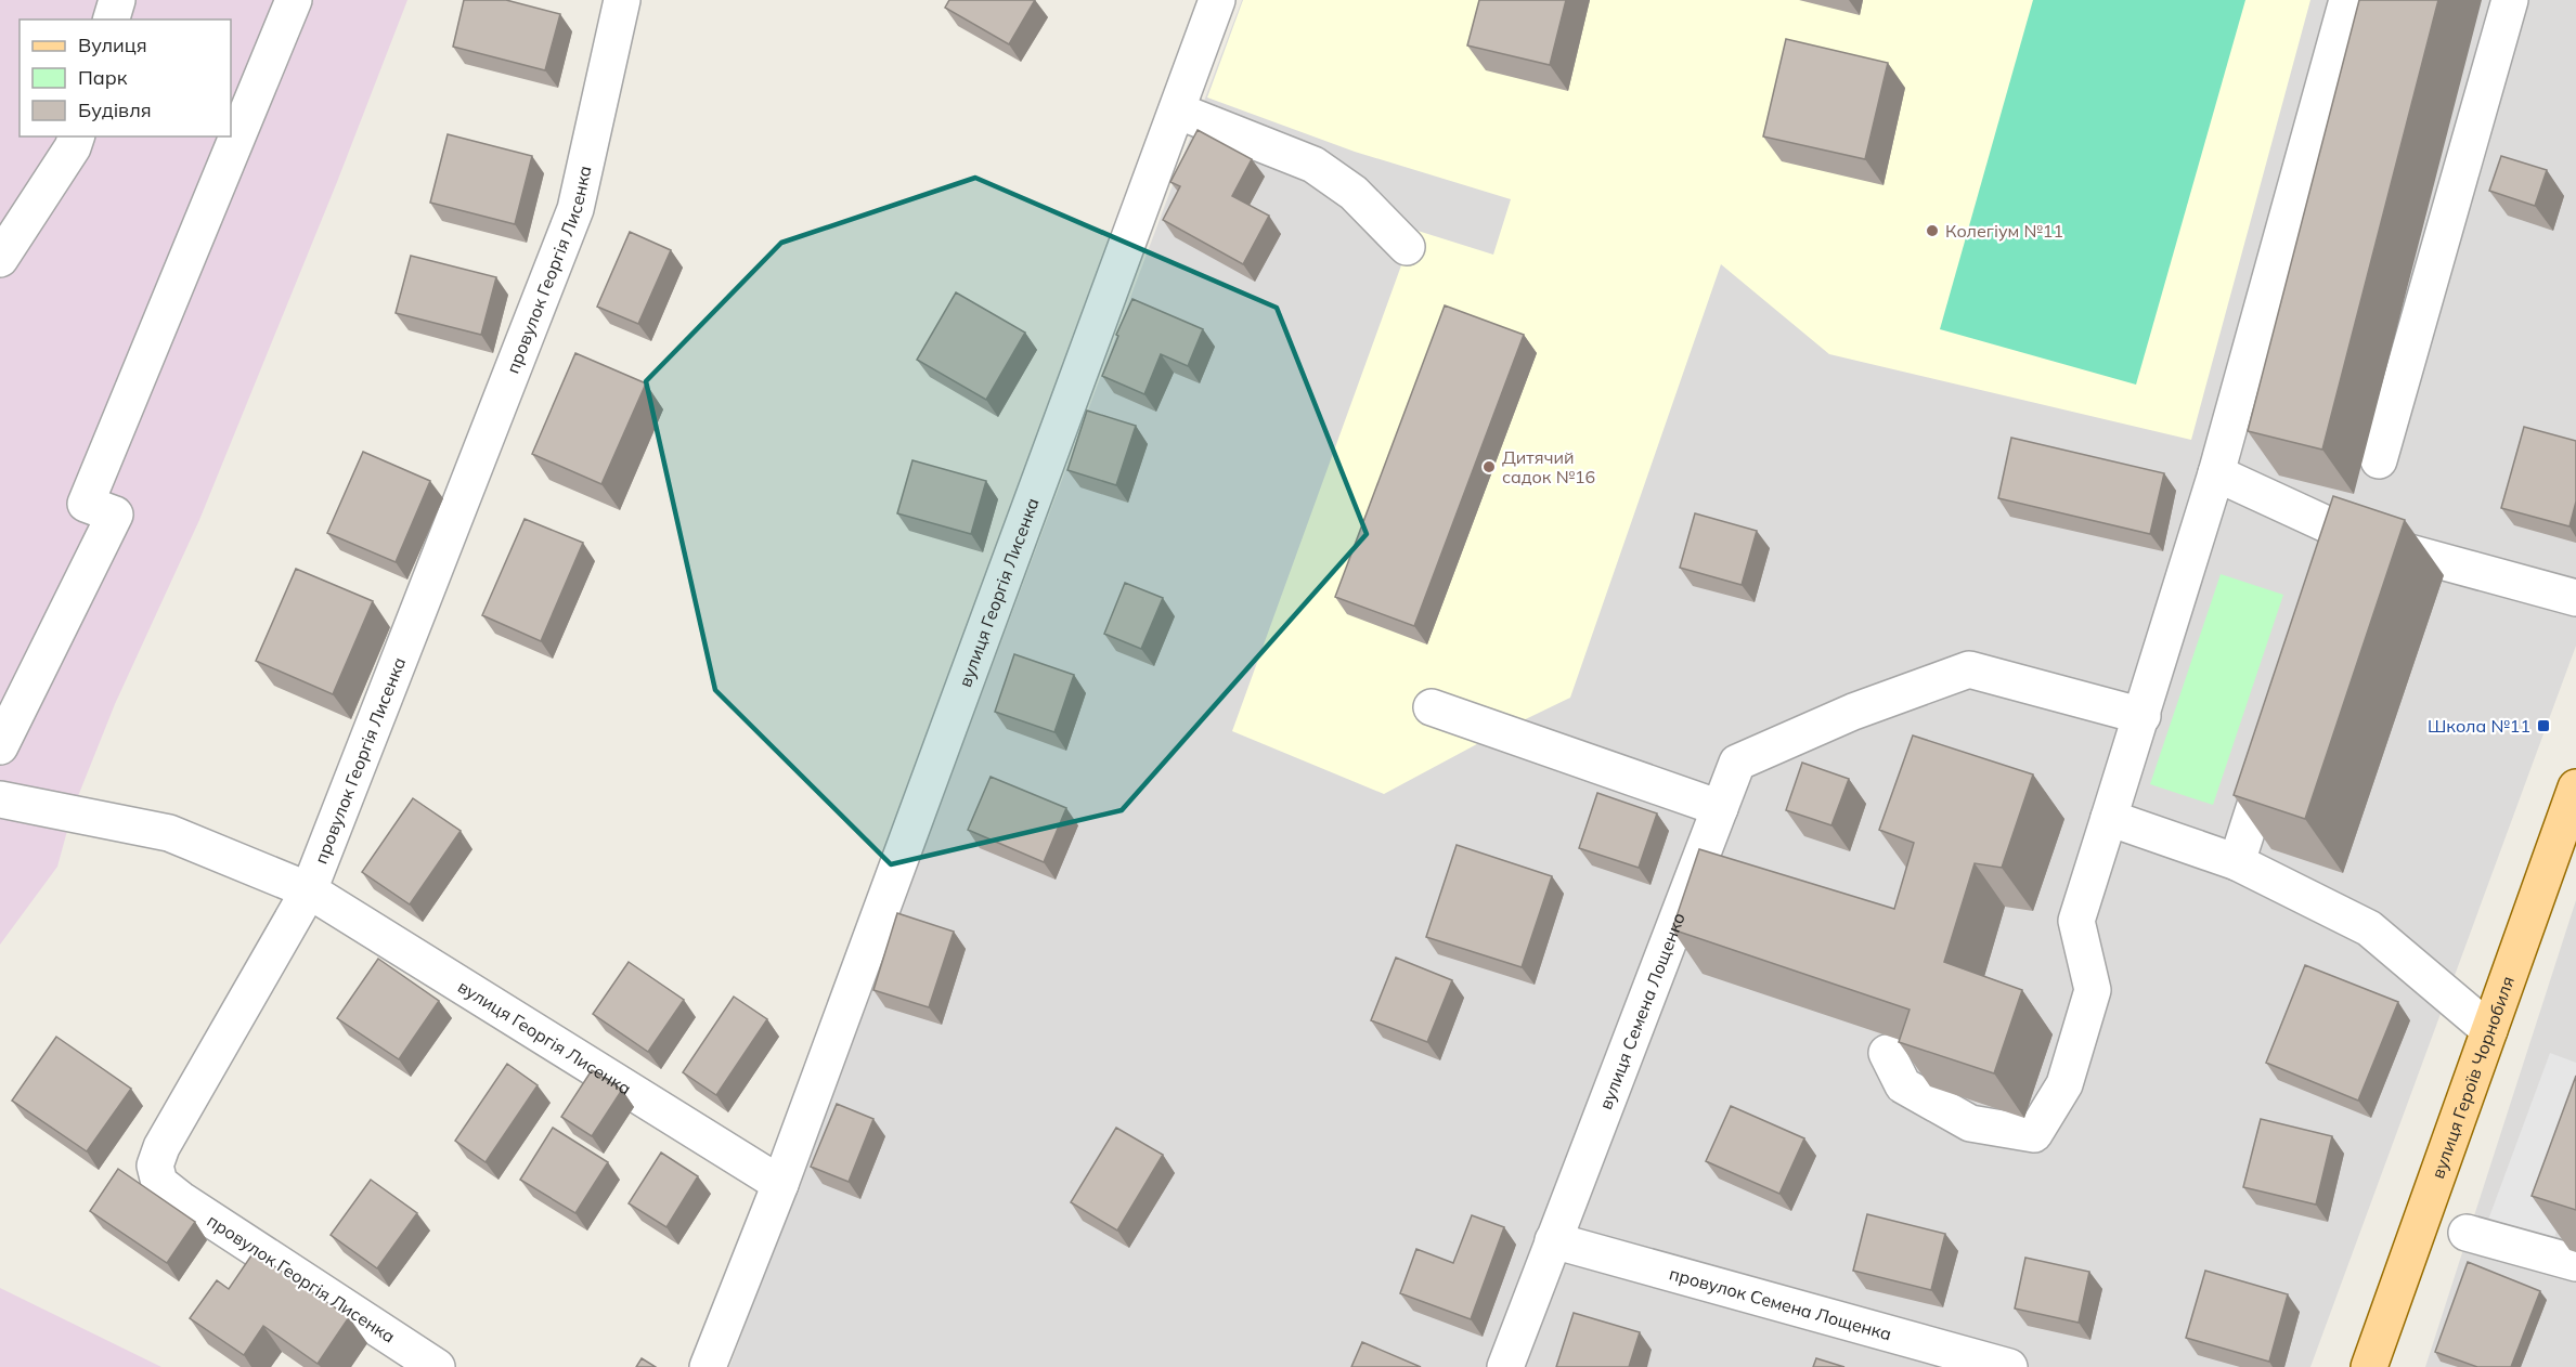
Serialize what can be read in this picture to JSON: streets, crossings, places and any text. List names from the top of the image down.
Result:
{
  "streets": {
    "main road": ["вулиця Героїв Чорнобиля"],
    "street": [
      "провулок Георгія Лисенка",
      "вулиця Георгія Лисенка",
      "вулиця Семена Лощенко",
      "провулок Семена Лощенка"
    ]
  },
  "crossings": [
    ["провулок Георгія Лисенка", "вулиця Георгія Лисенка"],
    ["вулиця Семена Лощенко", "провулок Семена Лощенка"]
  ],
  "places": {
    "other": ["Колегіум №11", "Дитячий садок №16"],
    "transit": ["Школа №11"]
  },
  "legend": ["Вулиця", "Парк", "Будівля"]
}
